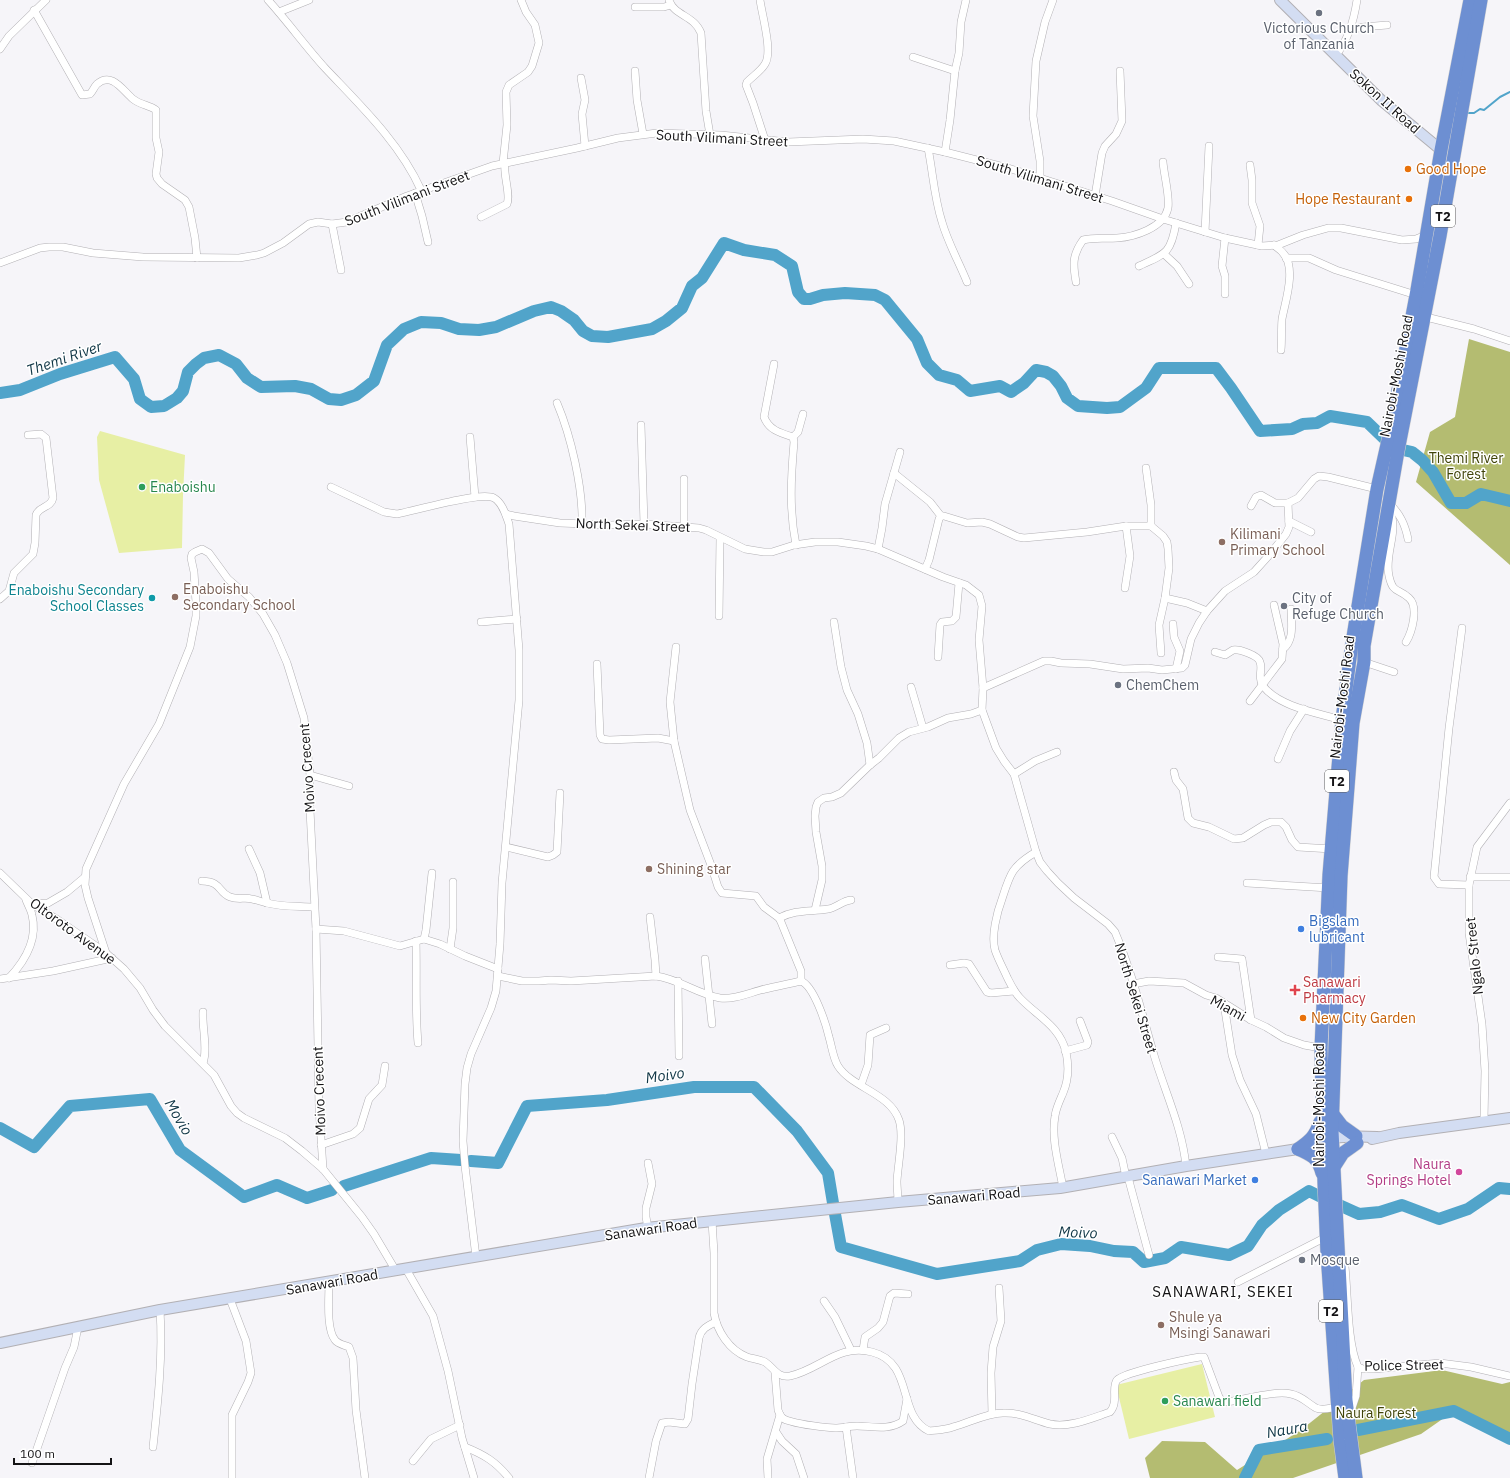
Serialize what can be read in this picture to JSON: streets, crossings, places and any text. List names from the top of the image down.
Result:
{
  "streets": {
    "highway": ["T2", "Nairobi-Moshi Road"],
    "street": [
      "Sokon II Road",
      "South Vilimani Street",
      "North Sekei Street",
      "Moivo Crecent",
      "Oltoroto Avenue",
      "Ngalo Street",
      "Miami",
      "Sanawari Road",
      "Police Street"
    ]
  },
  "crossings": [
    ["Sokon II Road", "Nairobi-Moshi Road"],
    ["South Vilimani Street", "Nairobi-Moshi Road"],
    ["Nairobi-Moshi Road", "Miami"],
    ["Nairobi-Moshi Road", "Sanawari Road"],
    ["Nairobi-Moshi Road", "Police Street"],
    ["North Sekei Street", "Miami"],
    ["North Sekei Street", "Sanawari Road"],
    ["Moivo Crecent", "Oltoroto Avenue"],
    ["Oltoroto Avenue", "Sanawari Road"],
    ["Ngalo Street", "Sanawari Road"]
  ],
  "districts": ["SANAWARI, SEKEI"],
  "water": [
    "Themi River",
    "Moivo",
    "Movio",
    "Naura"
  ],
  "parks": ["Themi River Forest", "Naura Forest"],
  "places": {
    "other": [
      "Victorious Church of Tanzania",
      "Good Hope",
      "Hope Restaurant",
      "Enaboishu",
      "Kilimani Primary School",
      "Enaboishu Secondary School",
      "Enaboishu Secondary School Classes",
      "City of Refuge Church",
      "ChemChem",
      "Shining star",
      "Bigslam lubricant",
      "New City Garden",
      "Naura Springs Hotel",
      "Sanawari Market",
      "Mosque",
      "Shule ya Msingi Sanawari",
      "Sanawari field"
    ],
    "health": ["Sanawari Pharmacy"]
  },
  "scale_bar": "100 m"
}
